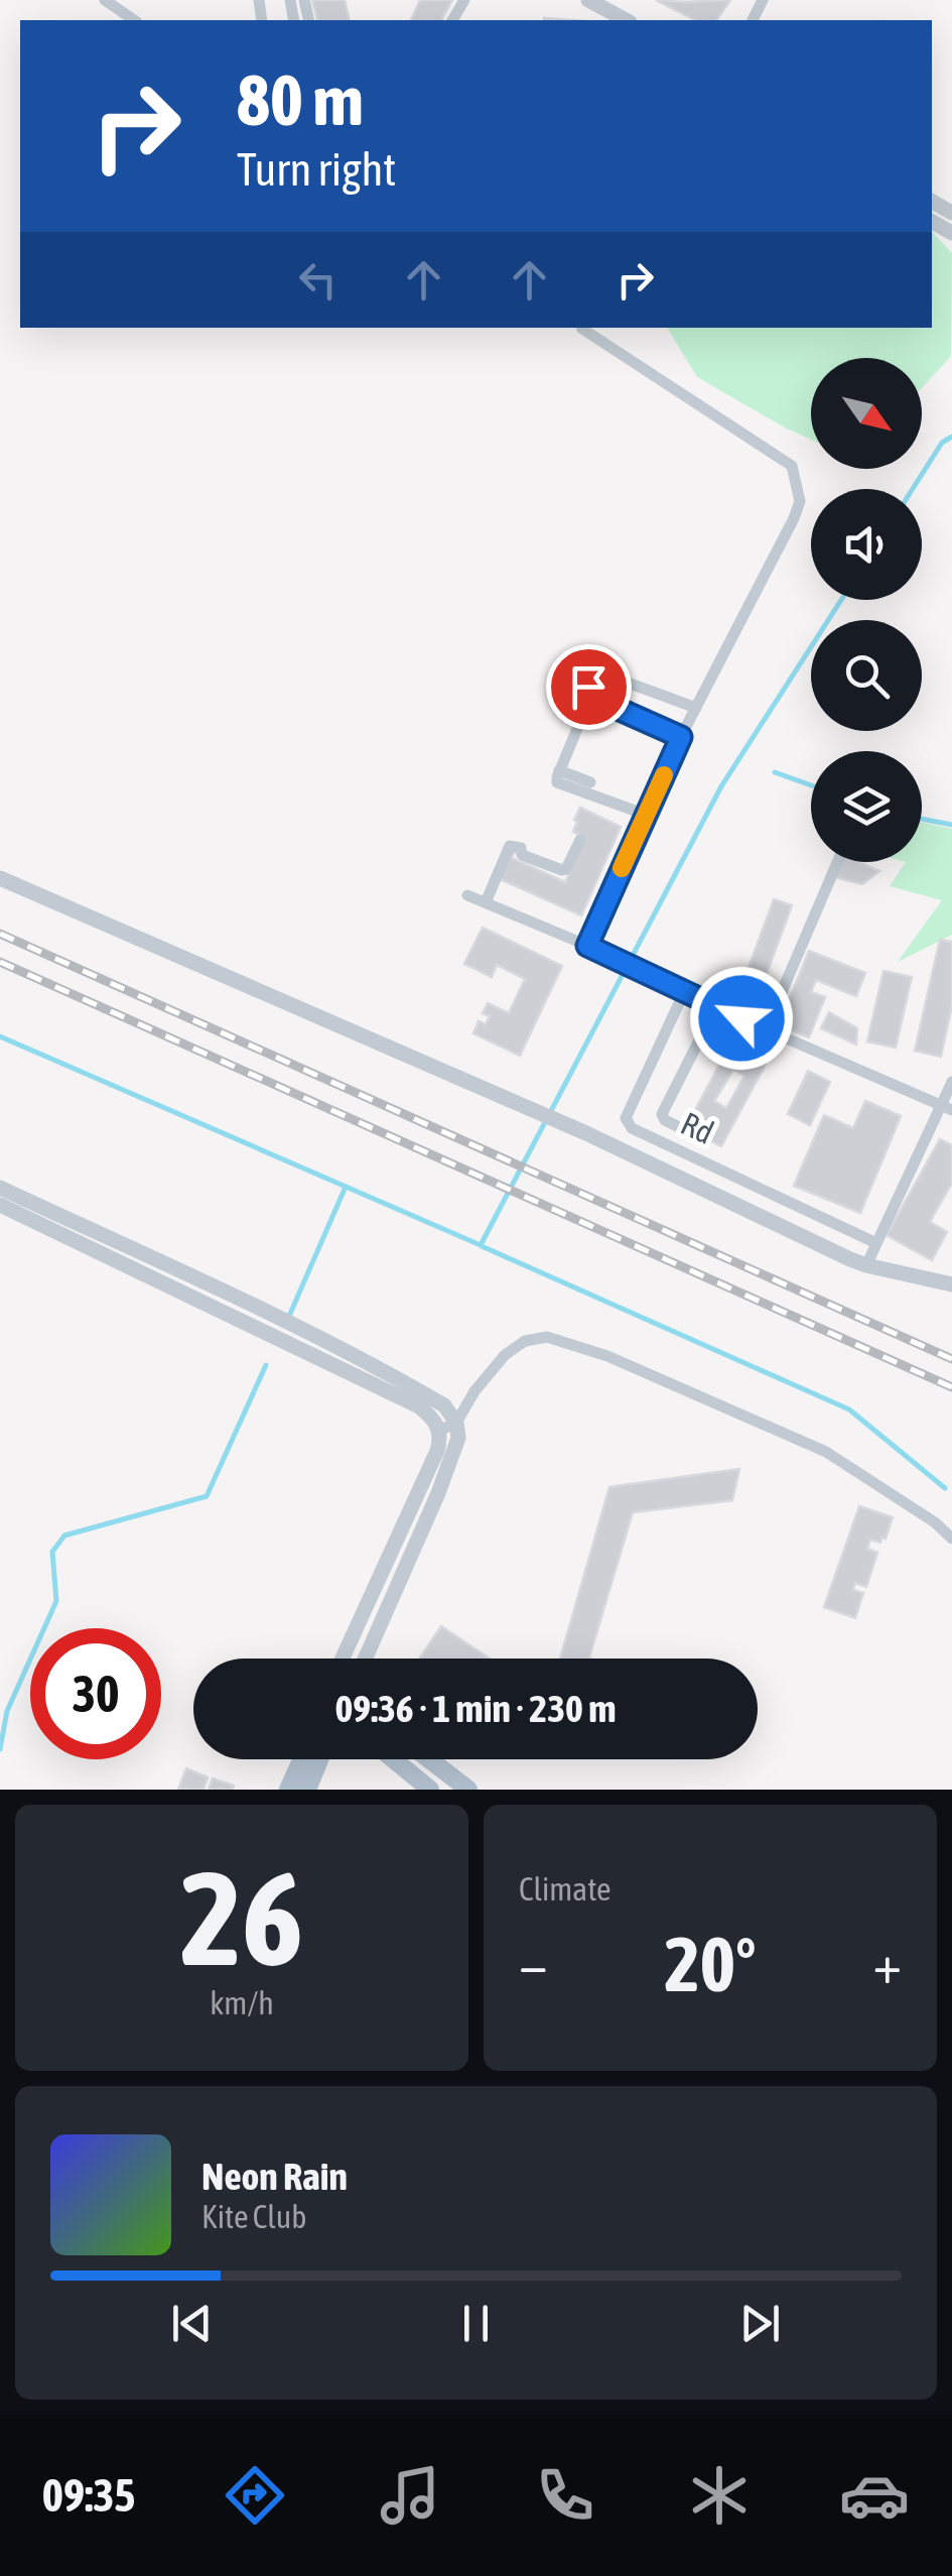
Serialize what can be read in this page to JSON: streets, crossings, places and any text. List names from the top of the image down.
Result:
{
  "streets": {
    "street": ["Rd"]
  },
  "north": "bottom right",
  "page": {
    "turn": ["80 m", "Turn right"],
    "limit": "30",
    "trip": "09:36 · 1 min · 230 m",
    "tile": [
      ["26", "km/h"],
      "Climate"
    ],
    "heat": ["−", "20°", "+"],
    "song": ["Neon Rain", "Kite Club"],
    "tabs": "09:35"
  }
}
